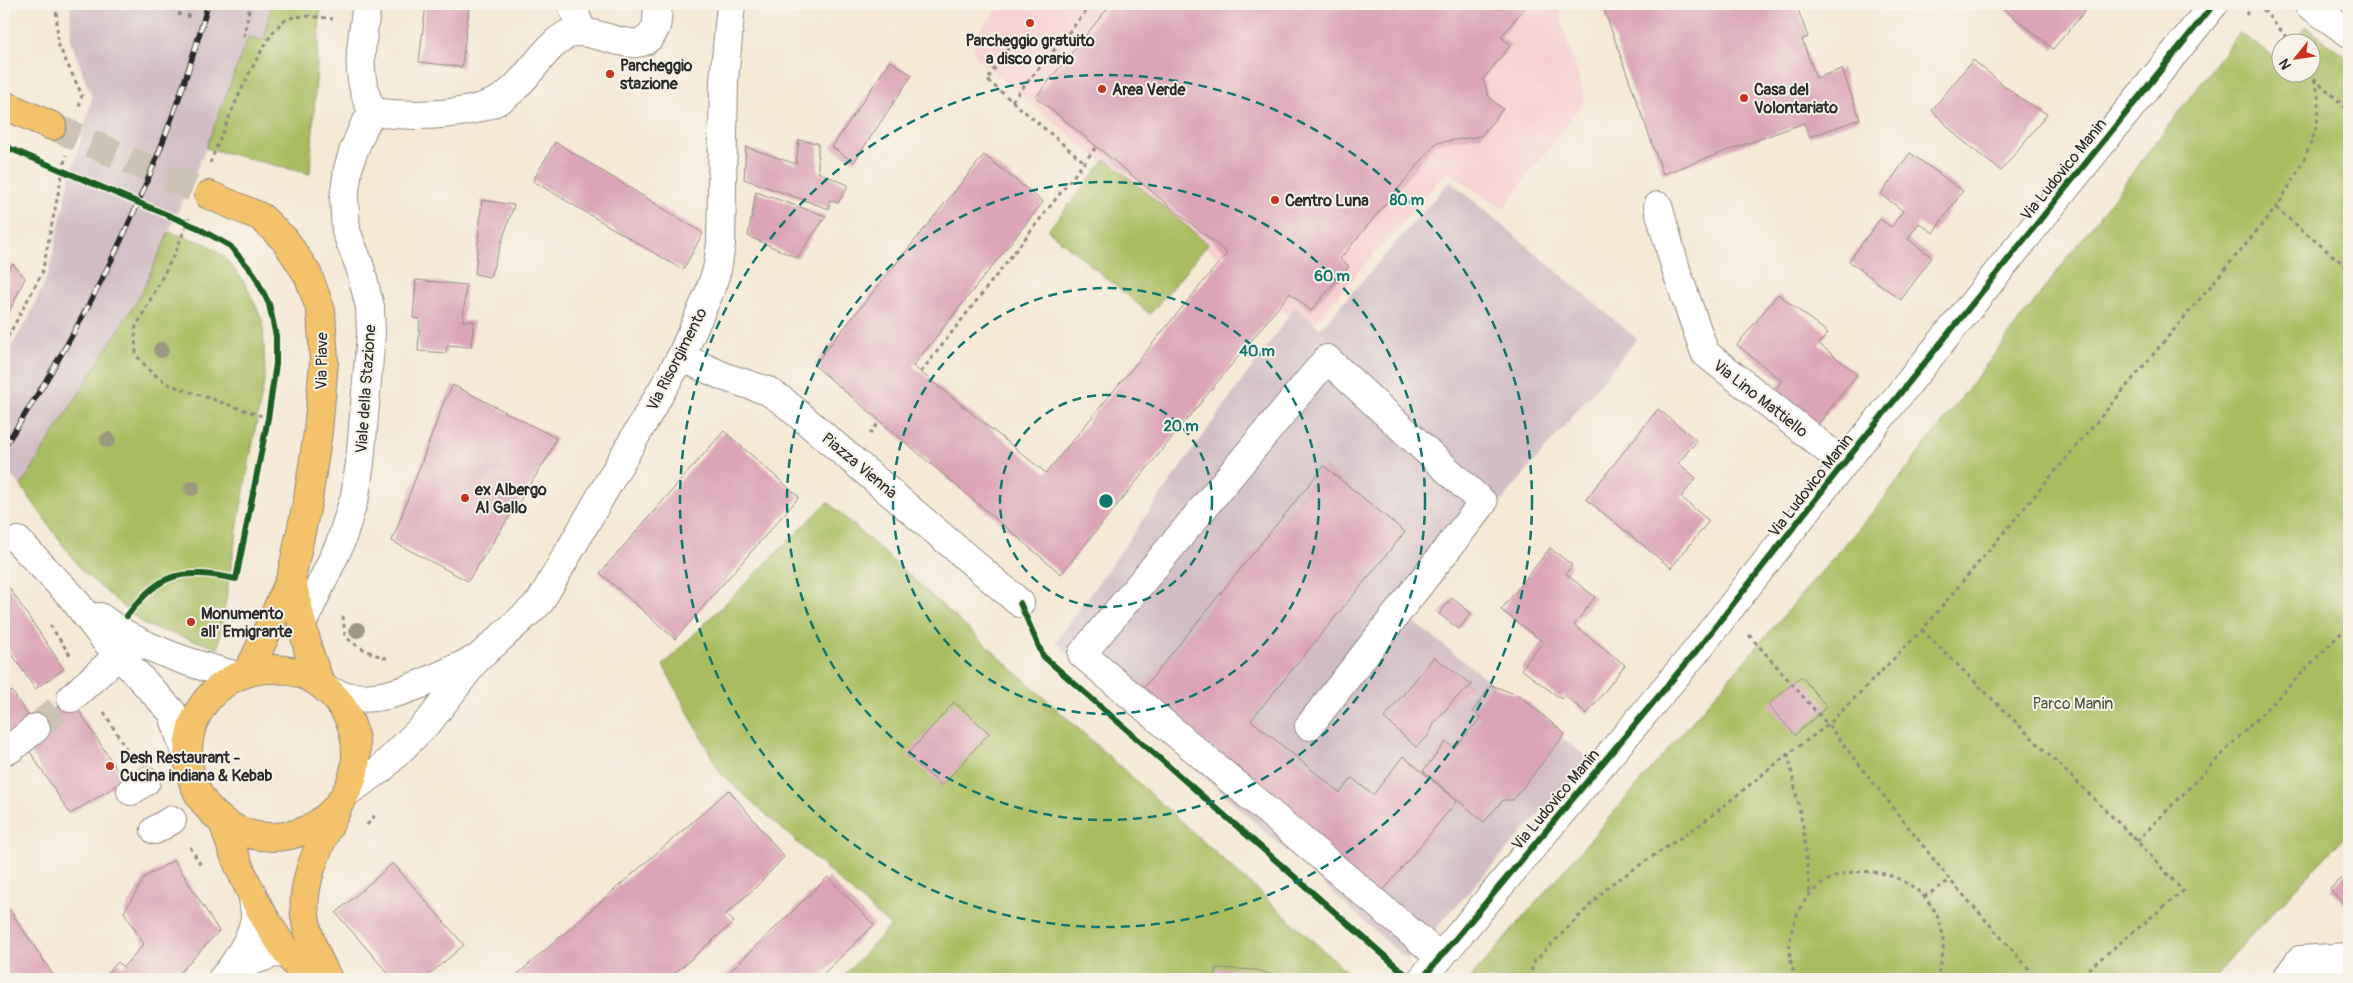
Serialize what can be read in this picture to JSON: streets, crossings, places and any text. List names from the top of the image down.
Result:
{
  "streets": {
    "main road": ["Via Piave"],
    "street": [
      "Via Ludovico Manin",
      "Via Risorgimento",
      "Viale della Stazione",
      "Via Lino Mattiello",
      "Piazza Vienna"
    ]
  },
  "crossings": [
    ["Via Ludovico Manin", "Via Lino Mattiello"],
    ["Via Risorgimento", "Piazza Vienna"],
    ["Via Piave", "Viale della Stazione"]
  ],
  "parks": ["Parco Manin"],
  "places": [
    "Parcheggio gratuito a disco orario",
    "Parcheggio stazione",
    "Area Verde",
    "Casa del Volontariato",
    "Centro Luna",
    "ex Albergo Al Gallo",
    "Monumento all' Emigrante",
    "Desh Restaurant - Cucina indiana & Kebab"
  ],
  "north": "bottom left",
  "rings": [
    "80 m",
    "60 m",
    "40 m",
    "20 m"
  ]
}
